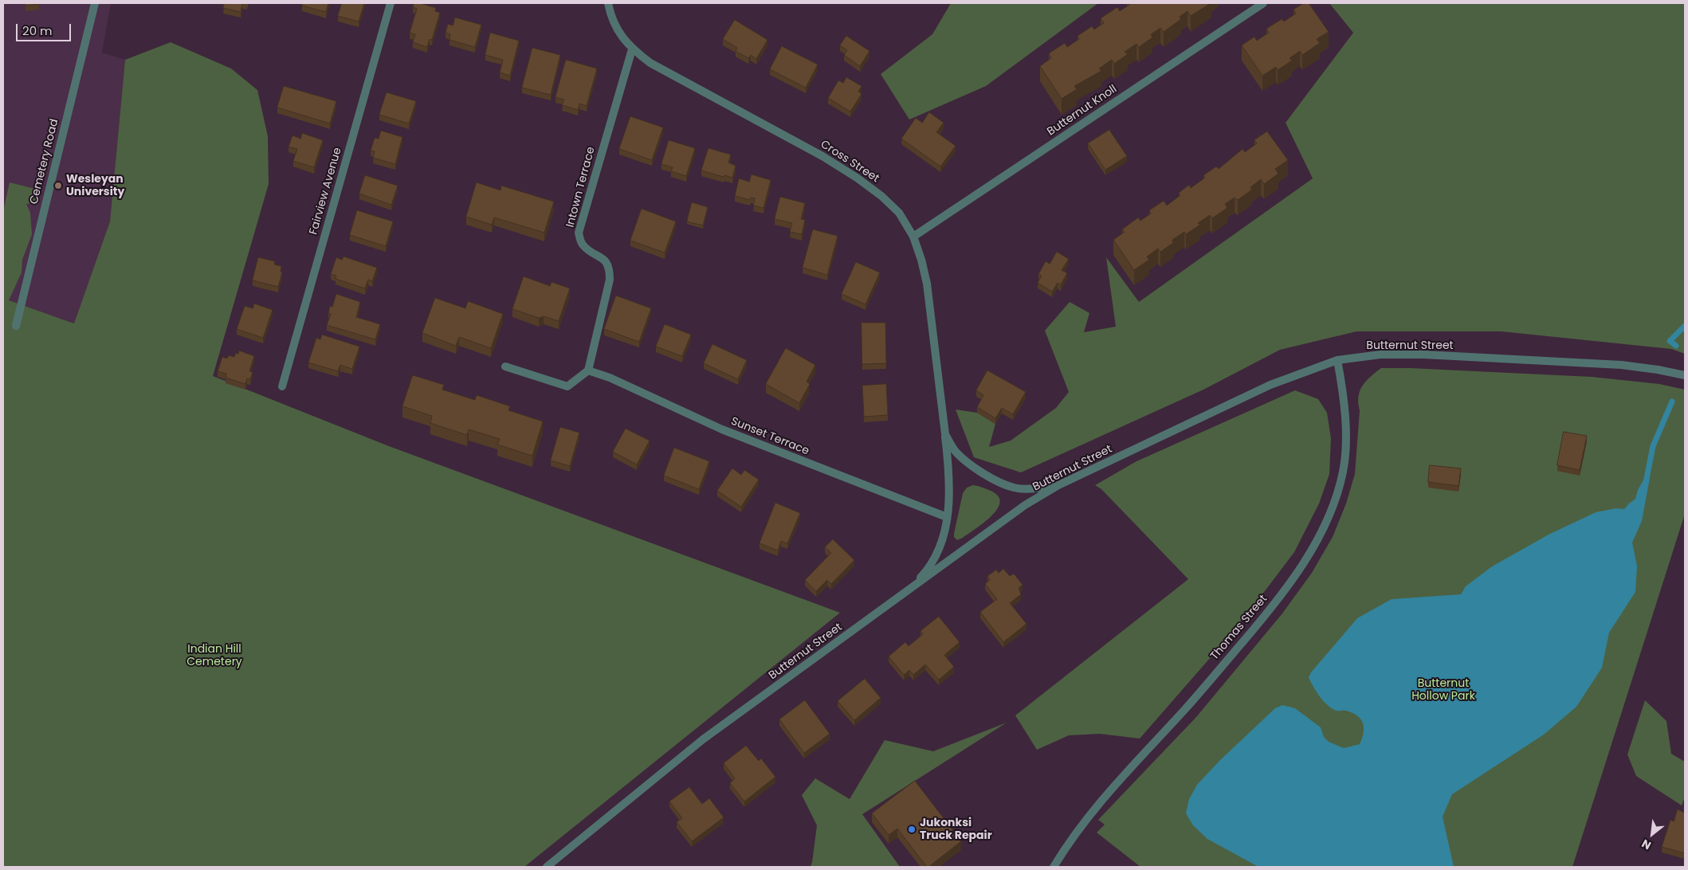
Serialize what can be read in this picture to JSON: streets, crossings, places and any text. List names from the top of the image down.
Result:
{
  "streets": {
    "street": [
      "Butternut Knoll",
      "Cemetery Road",
      "Cross Street",
      "Intown Terrace",
      "Fairview Avenue",
      "Butternut Street",
      "Sunset Terrace",
      "Thomas Street"
    ]
  },
  "crossings": [
    ["Butternut Knoll", "Cross Street"],
    ["Cross Street", "Intown Terrace"],
    ["Cross Street", "Butternut Street"],
    ["Cross Street", "Sunset Terrace"],
    ["Intown Terrace", "Sunset Terrace"],
    ["Butternut Street", "Thomas Street"]
  ],
  "parks": ["Indian Hill Cemetery", "Butternut Hollow Park"],
  "places": ["Wesleyan University", "Jukonksi Truck Repair"],
  "scale_bar": "20 m",
  "north": "bottom left"
}
